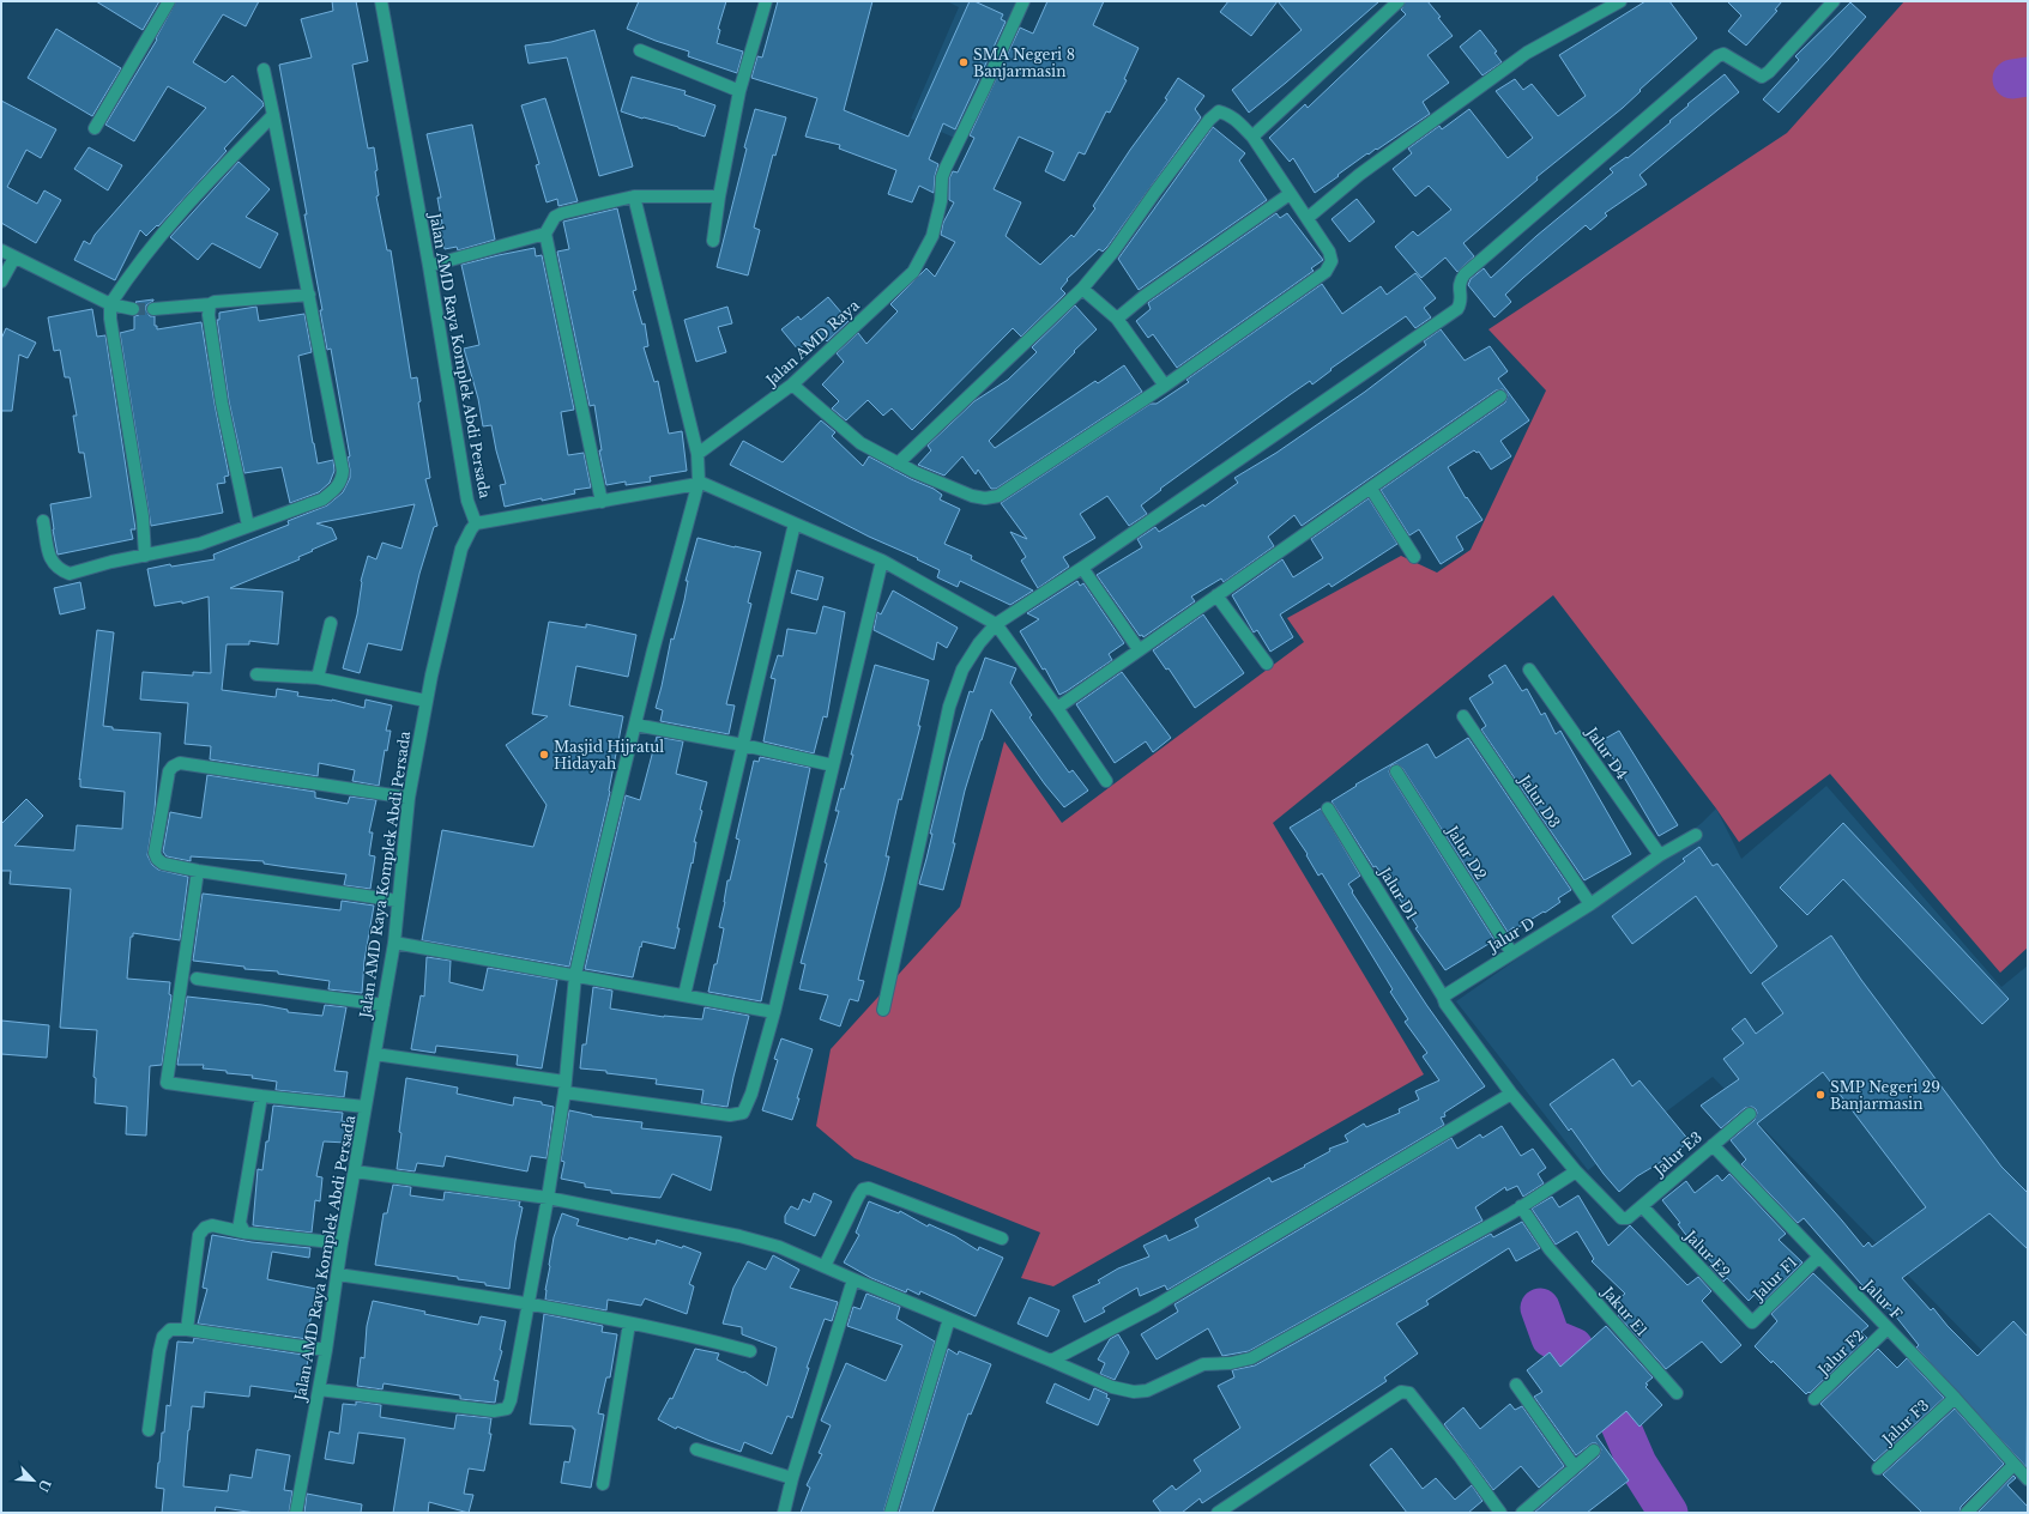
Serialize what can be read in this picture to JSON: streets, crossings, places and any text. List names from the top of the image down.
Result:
{
  "streets": {
    "street": [
      "Jalan AMD Raya",
      "Jalan AMD Raya Komplek Abdi Persada",
      "Jalur D4",
      "Jalur D3",
      "Jalur D2",
      "Jalur D1",
      "Jalur D",
      "Jalur E3",
      "Jalur E2",
      "Jalur F1",
      "Jalur F",
      "Jakur E1",
      "Jalur F2",
      "Jalur F3"
    ]
  },
  "crossings": [
    ["Jalur D4", "Jalur D"],
    ["Jalur D3", "Jalur D"],
    ["Jalur D2", "Jalur D"],
    ["Jalur D1", "Jalur D"],
    ["Jalur E3", "Jalur E2"],
    ["Jalur E3", "Jalur F"],
    ["Jalur E2", "Jalur F1"],
    ["Jalur F1", "Jalur F"],
    ["Jalur F", "Jalur F2"],
    ["Jalur F", "Jalur F3"]
  ],
  "places": ["SMA Negeri 8 Banjarmasin", "Masjid Hijratul Hidayah", "SMP Negeri 29 Banjarmasin"],
  "north": "bottom right"
}
